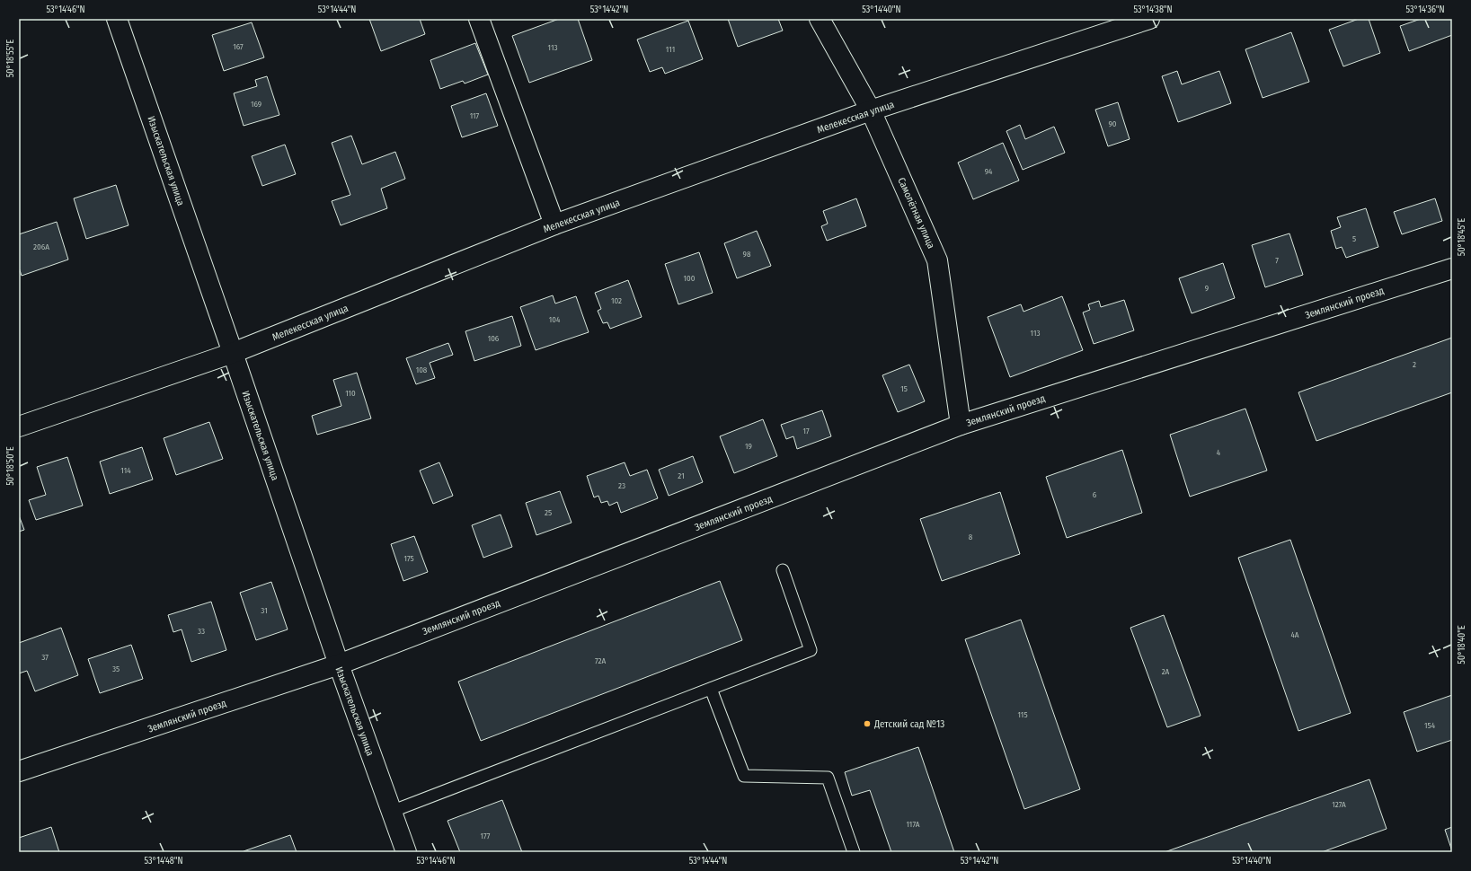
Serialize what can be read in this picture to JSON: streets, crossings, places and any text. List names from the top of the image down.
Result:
{
  "streets": {
    "street": [
      "Мелекесская улица",
      "Изыскательская улица",
      "Самолётная улица",
      "Землянский проезд"
    ]
  },
  "crossings": [
    ["Мелекесская улица", "Изыскательская улица"],
    ["Мелекесская улица", "Самолётная улица"],
    ["Изыскательская улица", "Землянский проезд"],
    ["Самолётная улица", "Землянский проезд"]
  ],
  "places": ["Детский сад №13"],
  "house_numbers": [
    "167",
    "113",
    "111",
    "169",
    "117",
    "90",
    "94",
    "5",
    "206А",
    "98",
    "7",
    "100",
    "9",
    "102",
    "104",
    "113",
    "106",
    "2",
    "108",
    "15",
    "110",
    "17",
    "19",
    "4",
    "114",
    "21",
    "23",
    "6",
    "25",
    "8",
    "175",
    "31",
    "33",
    "4А",
    "37",
    "72А",
    "35",
    "2А",
    "115",
    "154",
    "127А",
    "117А",
    "177"
  ],
  "coordinates": [
    "53°14'46\"N",
    "53°14'44\"N",
    "53°14'42\"N",
    "53°14'40\"N",
    "53°14'38\"N",
    "53°14'36\"N",
    "50°18'55\"E",
    "50°18'45\"E",
    "50°18'50\"E",
    "50°18'40\"E",
    "53°14'48\"N"
  ]
}
